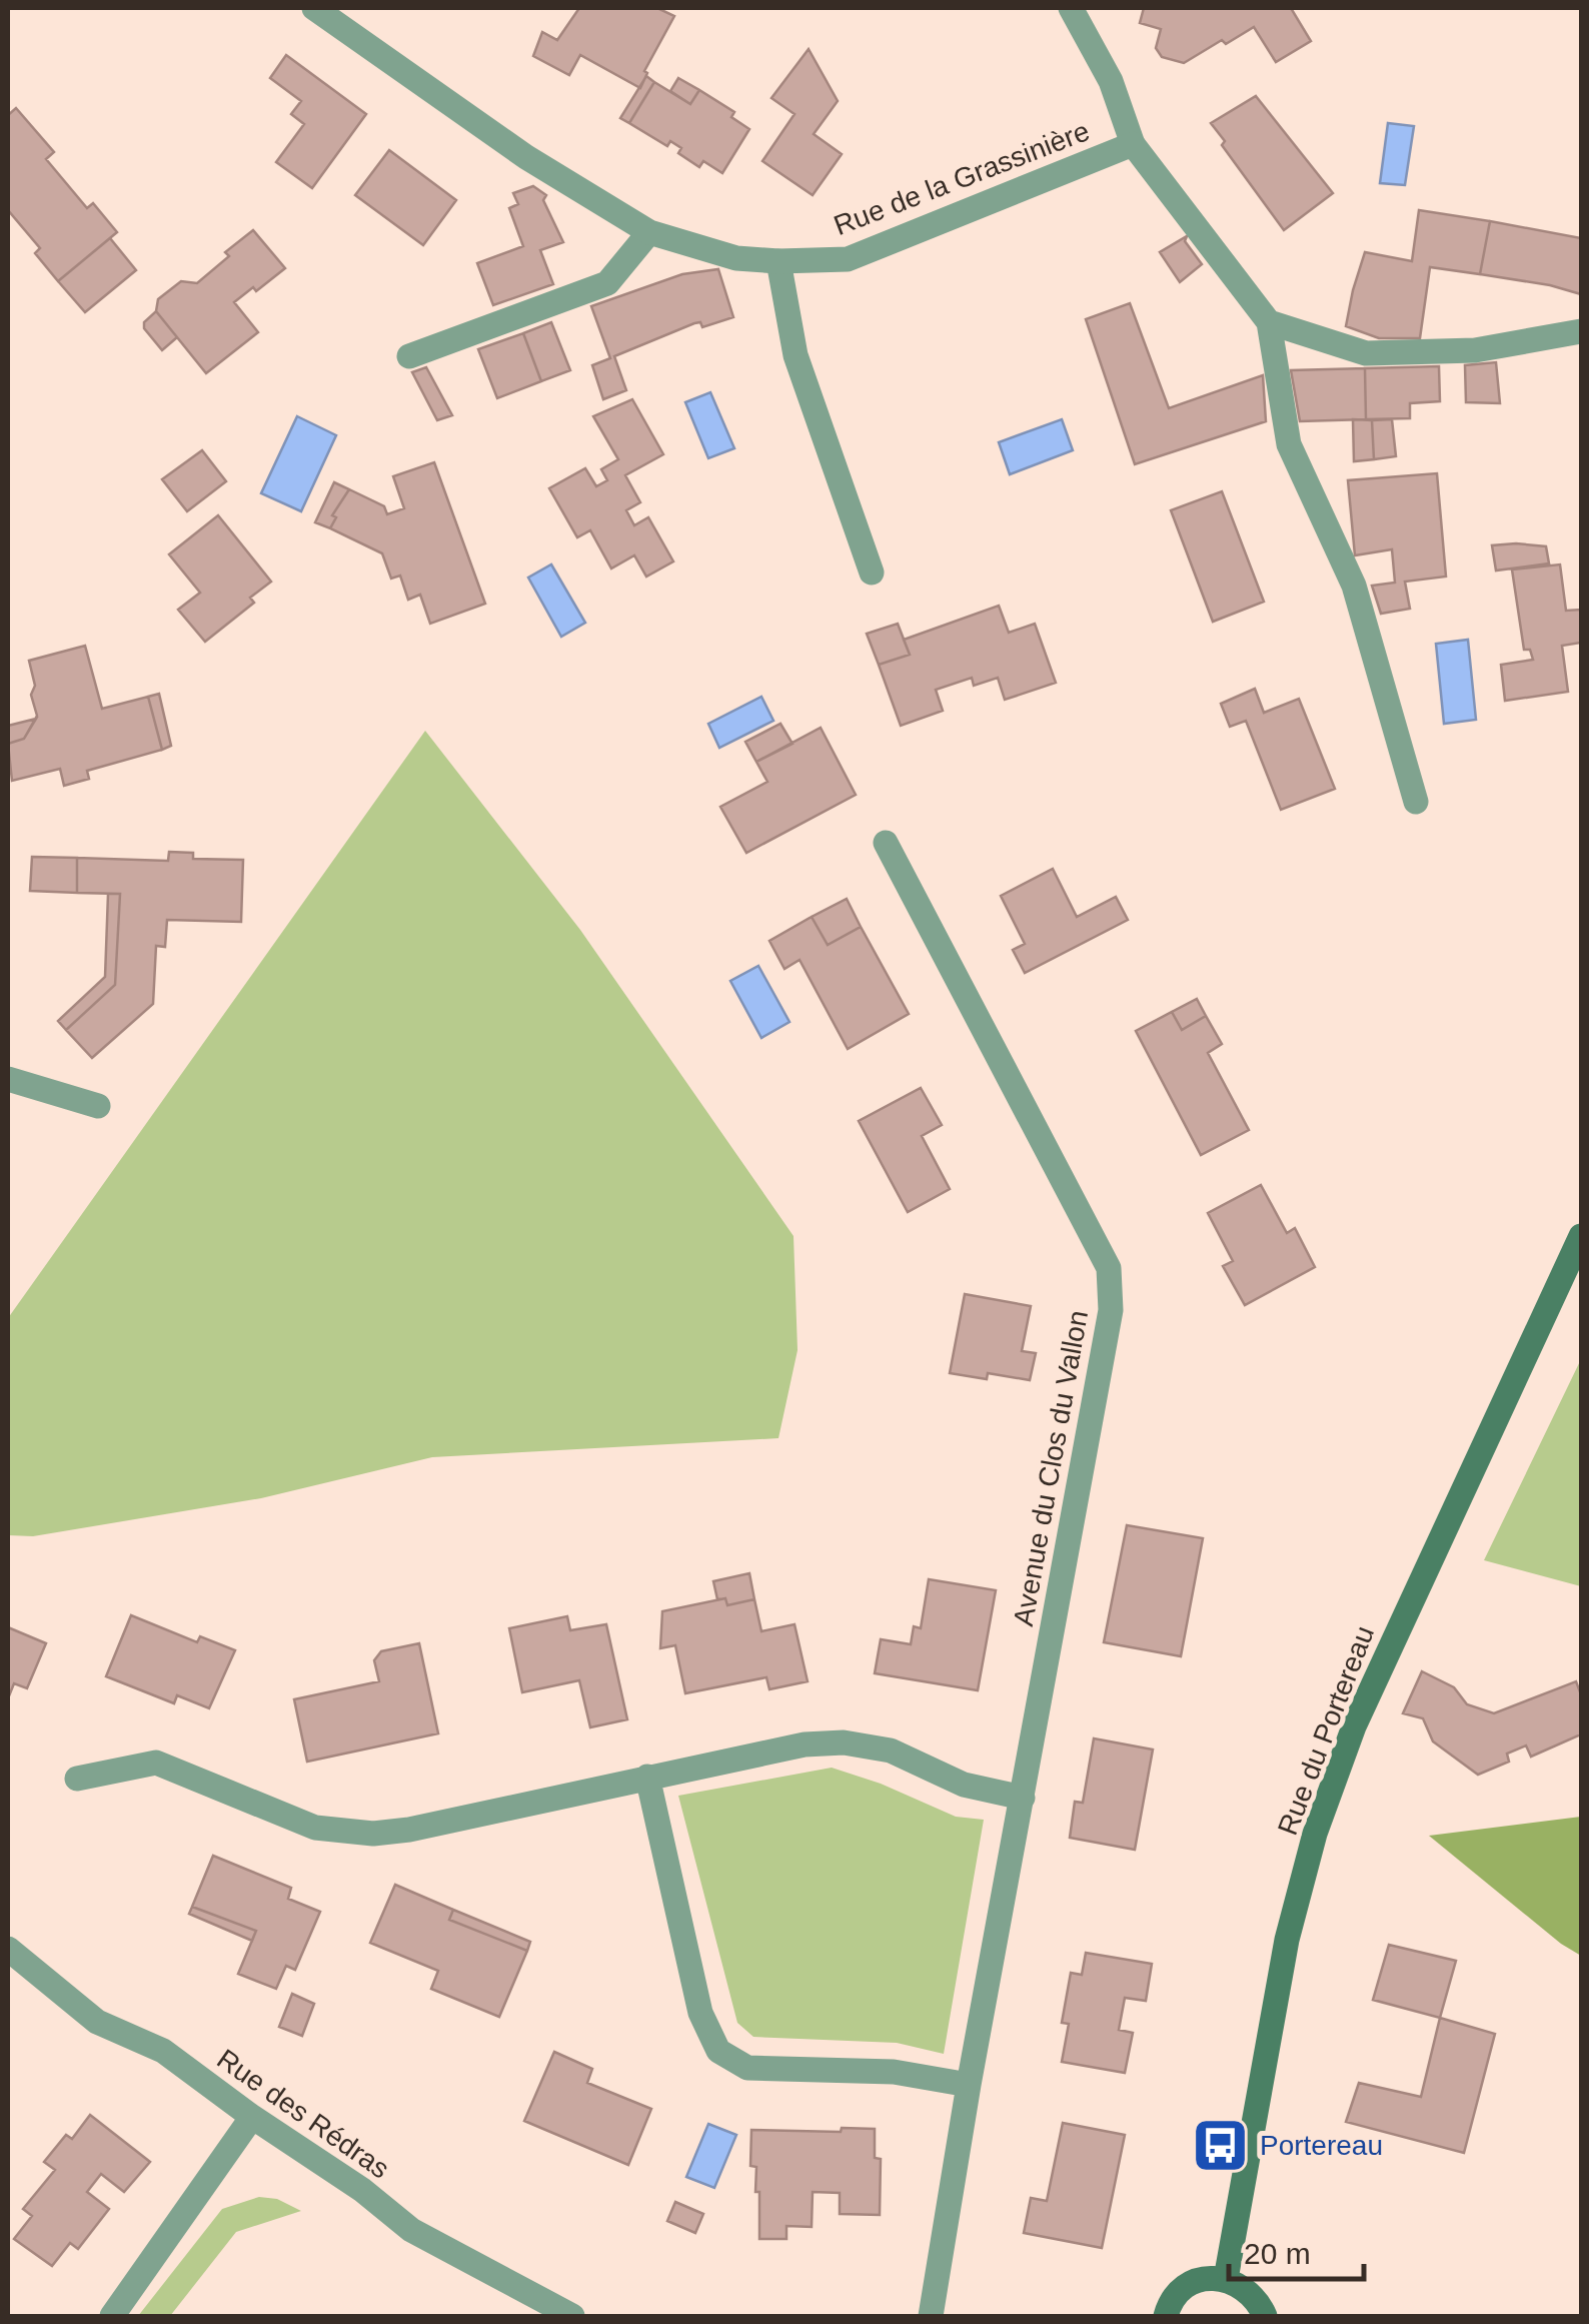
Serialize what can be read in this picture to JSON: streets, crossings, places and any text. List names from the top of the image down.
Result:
{
  "streets": {
    "street": [
      "Rue de la Grassinière",
      "Avenue du Clos du Vallon",
      "Rue du Portereau",
      "Rue des Rédras"
    ]
  },
  "places": {
    "bus stop": ["Portereau"]
  },
  "scale_bar": "20 m"
}
